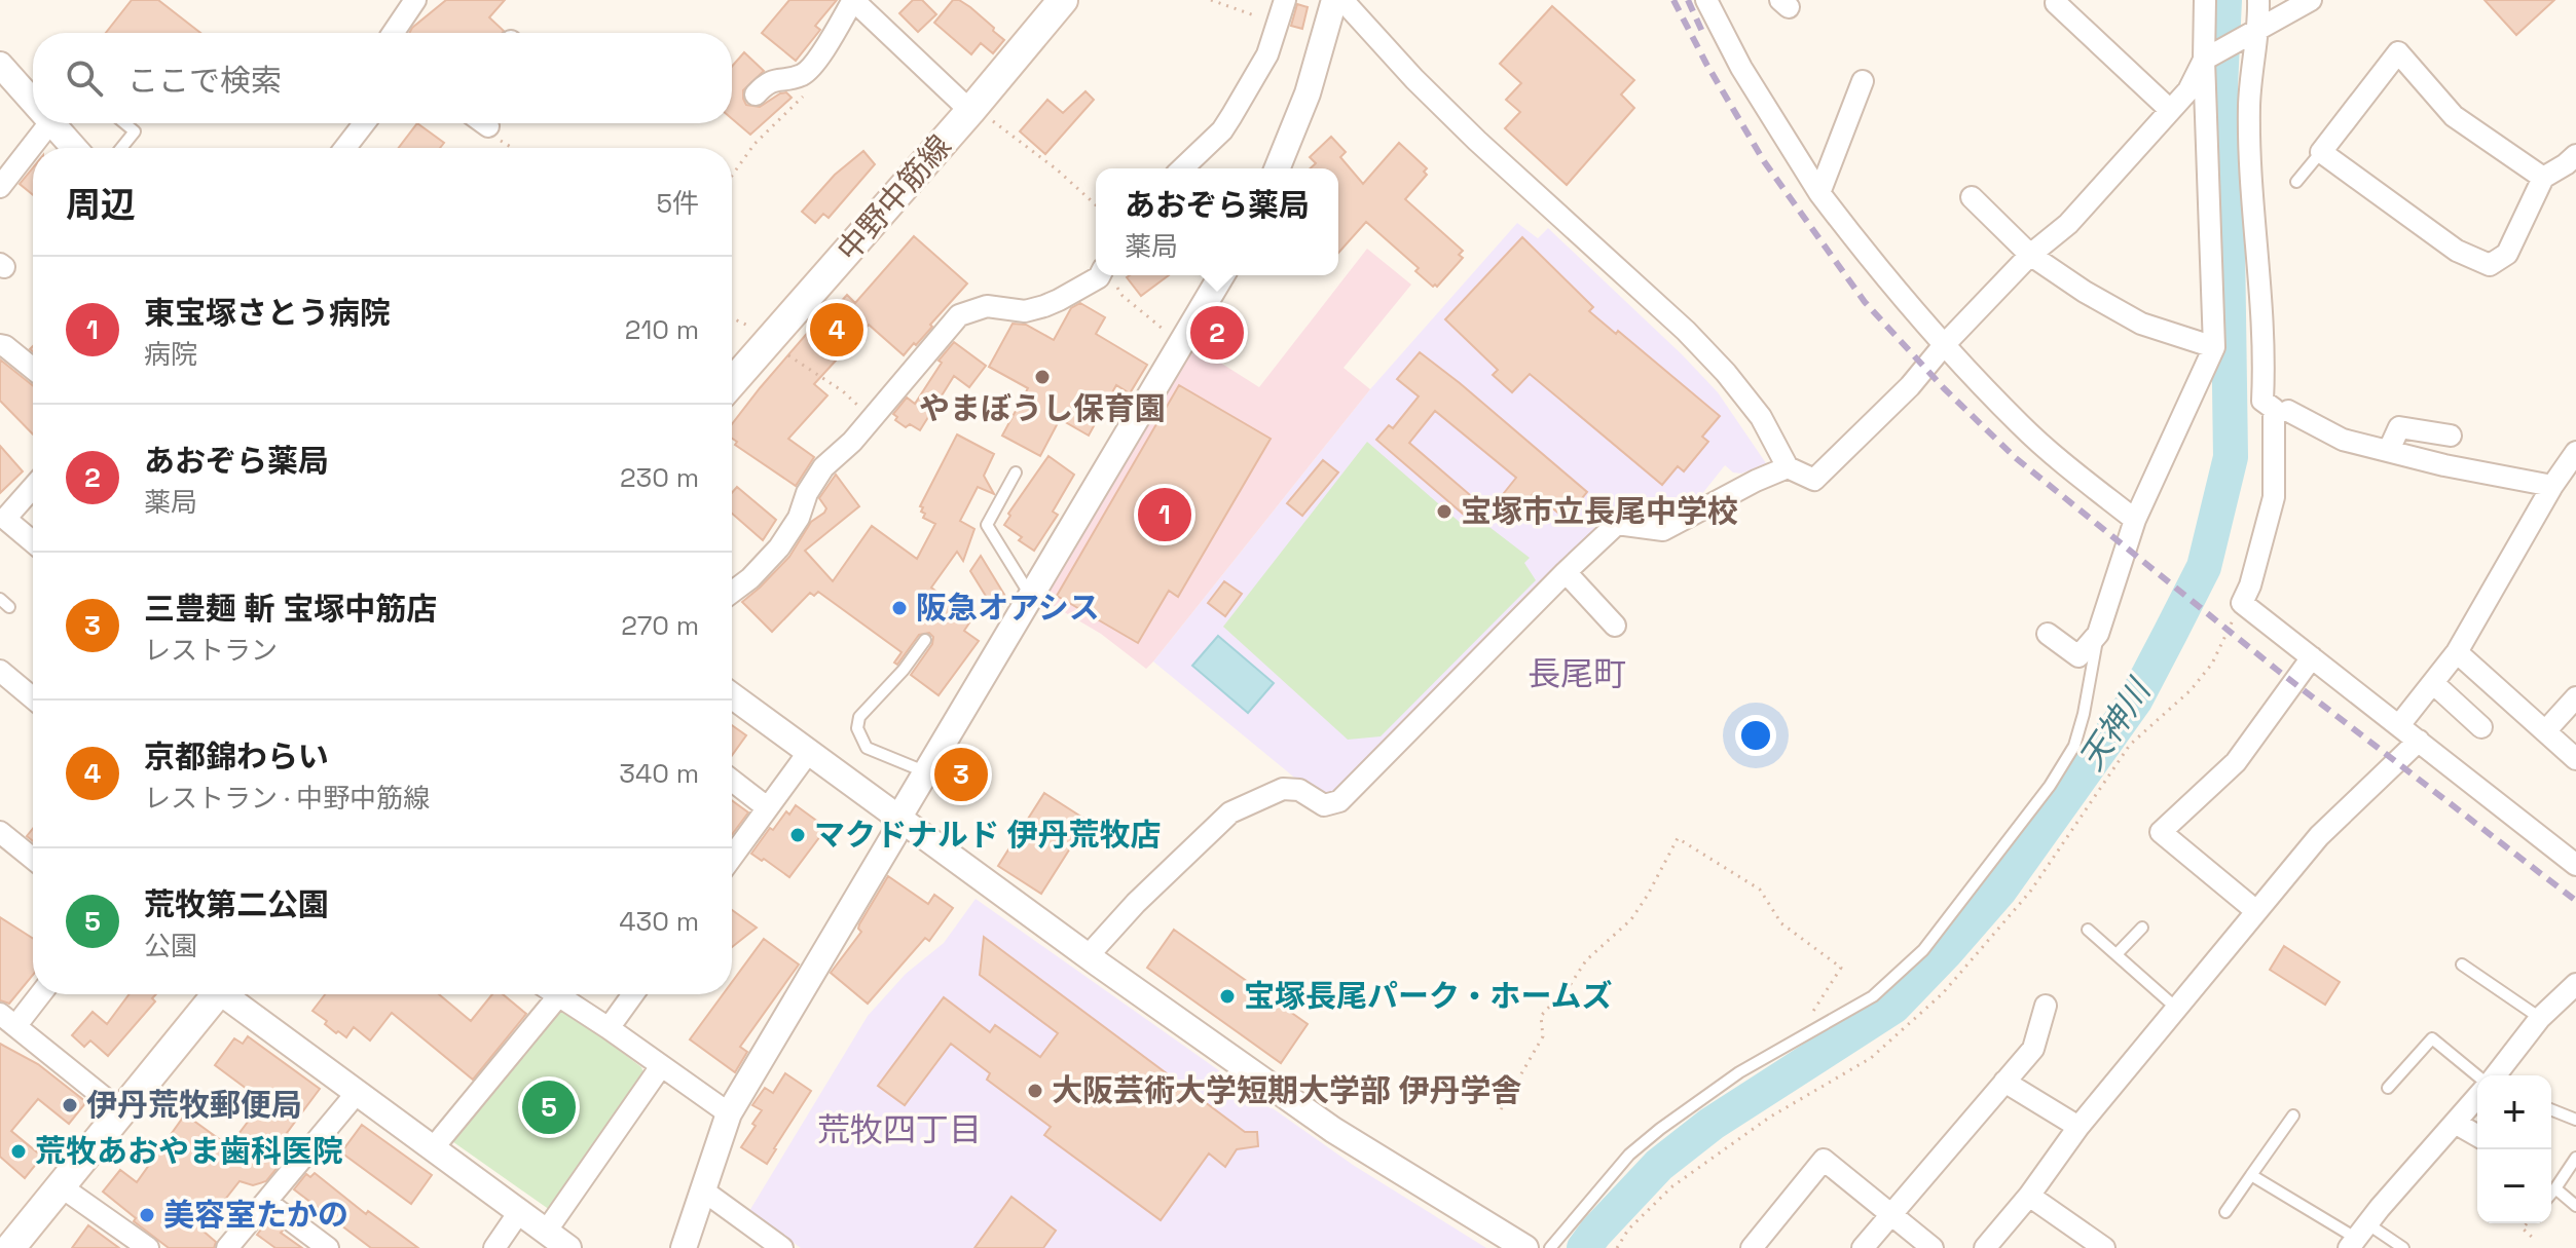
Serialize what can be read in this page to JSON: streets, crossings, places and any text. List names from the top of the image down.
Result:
{
  "streets": {
    "main road": ["中野中筋線"]
  },
  "districts": ["長尾町", "荒牧四丁目"],
  "water": ["天神川"],
  "places": [
    "やまぼうし保育園",
    "宝塚市立長尾中学校",
    "阪急オアシス",
    "マクドナルド 伊丹荒牧店",
    "宝塚長尾パーク・ホームズ",
    "大阪芸術大学短期大学部 伊丹学舎",
    "伊丹荒牧郵便局",
    "荒牧あおやま歯科医院",
    "美容室たかの"
  ],
  "page": {
    "search": "ここで検索",
    "heading": ["周辺", "5件"],
    "popup": ["あおぞら薬局", "薬局"],
    "list": [
      {
        "mark": "1",
        "name": "東宝塚さとう病院",
        "note": "病院",
        "value": "210 m"
      },
      {
        "mark": "2",
        "name": "あおぞら薬局",
        "note": "薬局",
        "value": "230 m"
      },
      {
        "mark": "3",
        "name": "三豊麺 斬 宝塚中筋店",
        "note": "レストラン",
        "value": "270 m"
      },
      {
        "mark": "4",
        "name": "京都錦わらい",
        "note": "レストラン · 中野中筋線",
        "value": "340 m"
      },
      {
        "mark": "5",
        "name": "荒牧第二公園",
        "note": "公園",
        "value": "430 m"
      }
    ],
    "pins": [
      "4",
      "2",
      "1",
      "3",
      "5"
    ],
    "map_buttons": ["+", "−"]
  }
}
